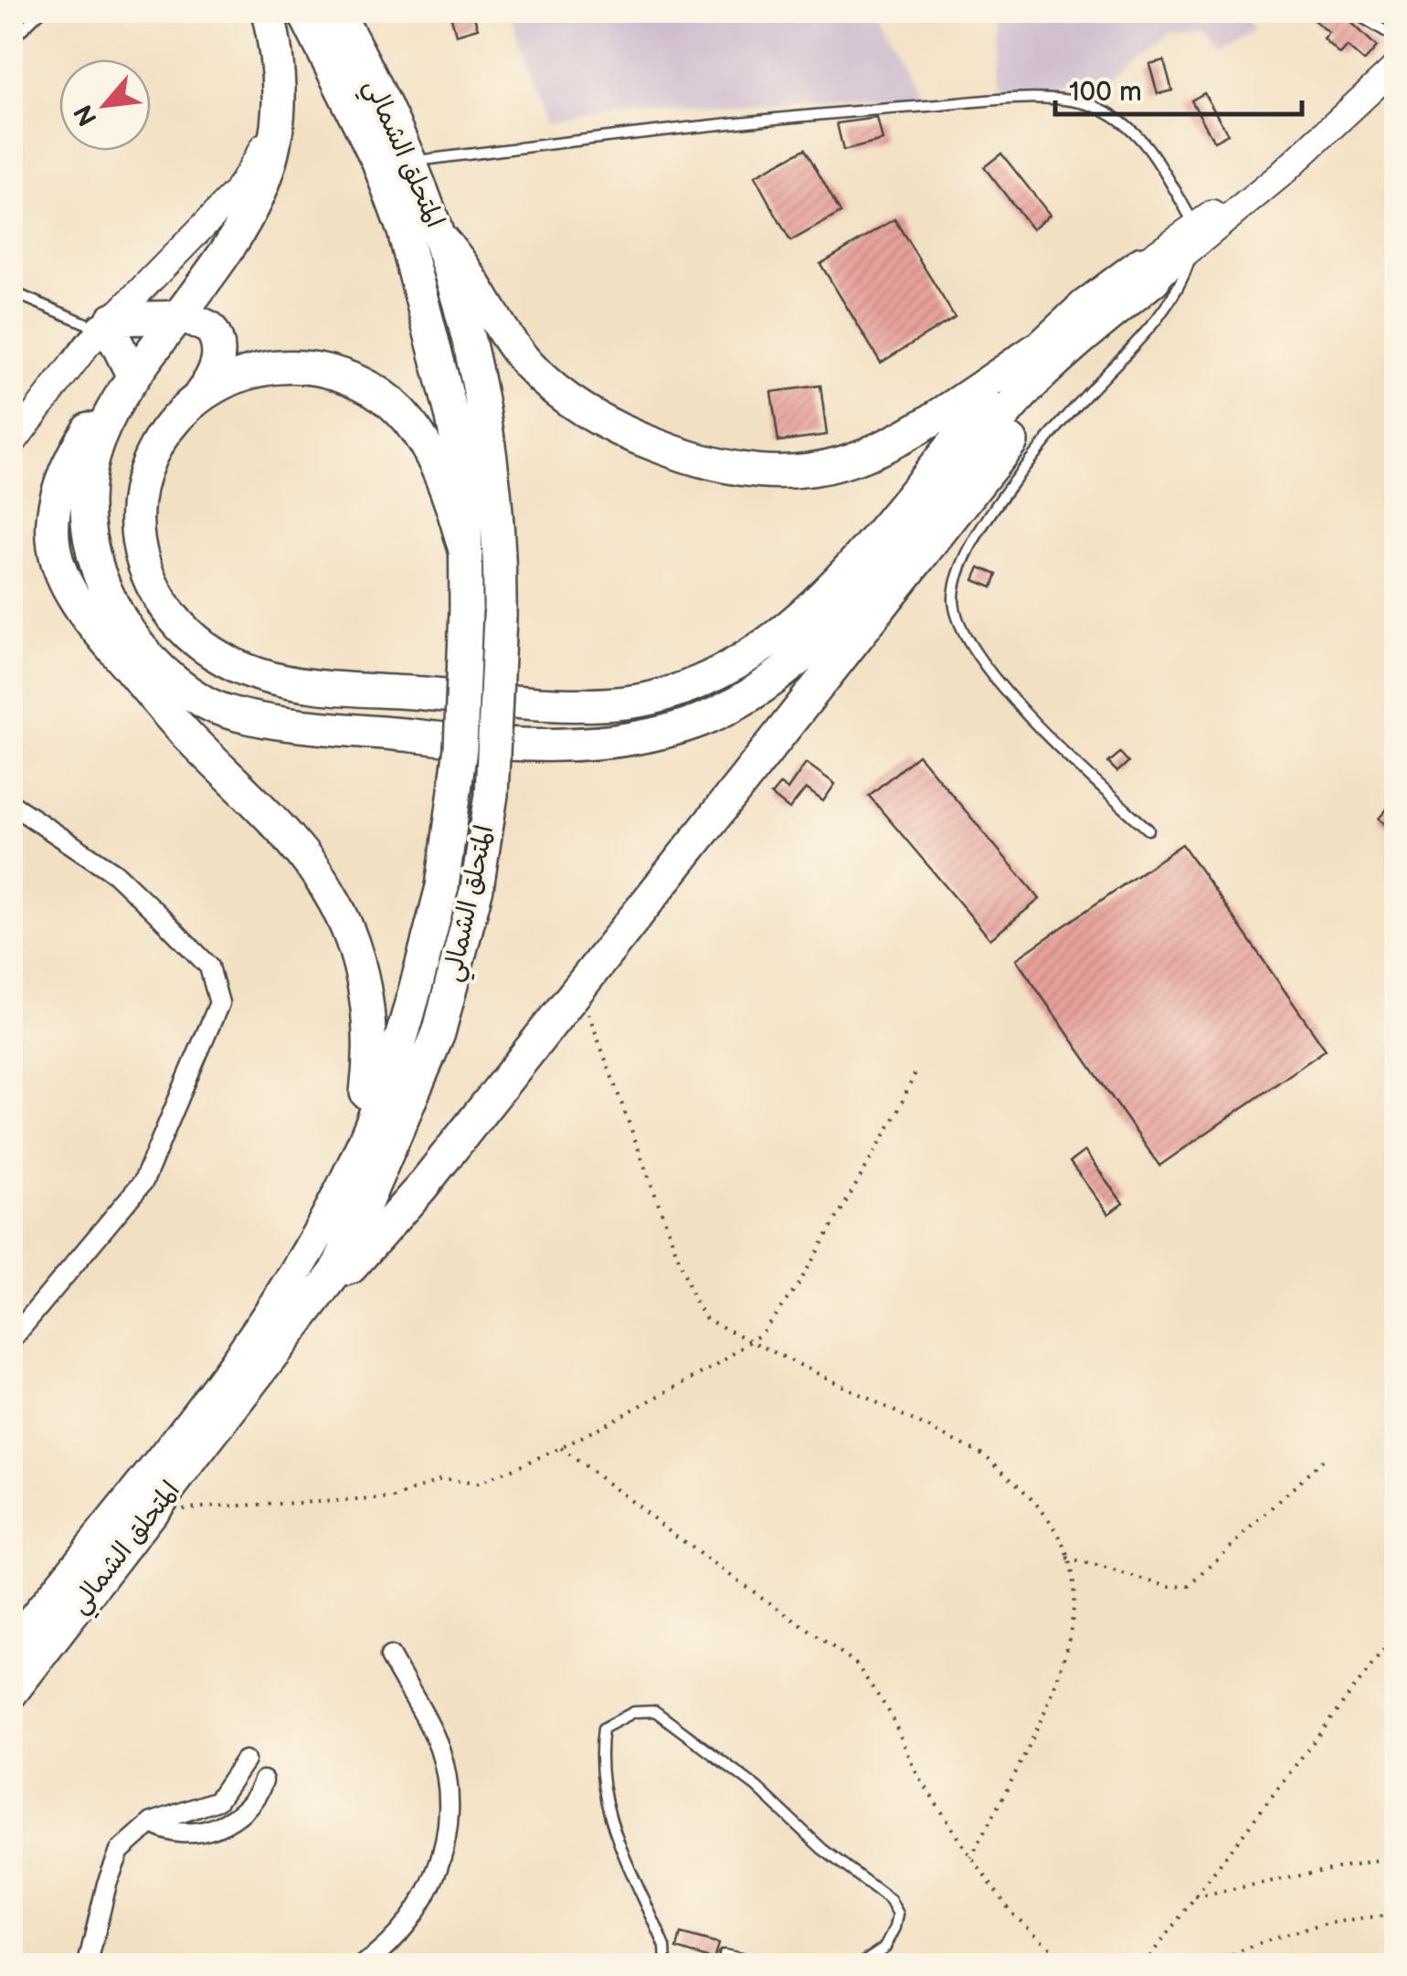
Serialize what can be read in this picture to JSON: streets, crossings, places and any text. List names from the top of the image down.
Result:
{
  "streets": {
    "highway": ["المتحلق الشمالي"]
  },
  "scale_bar": "100 m",
  "north": "bottom left"
}
